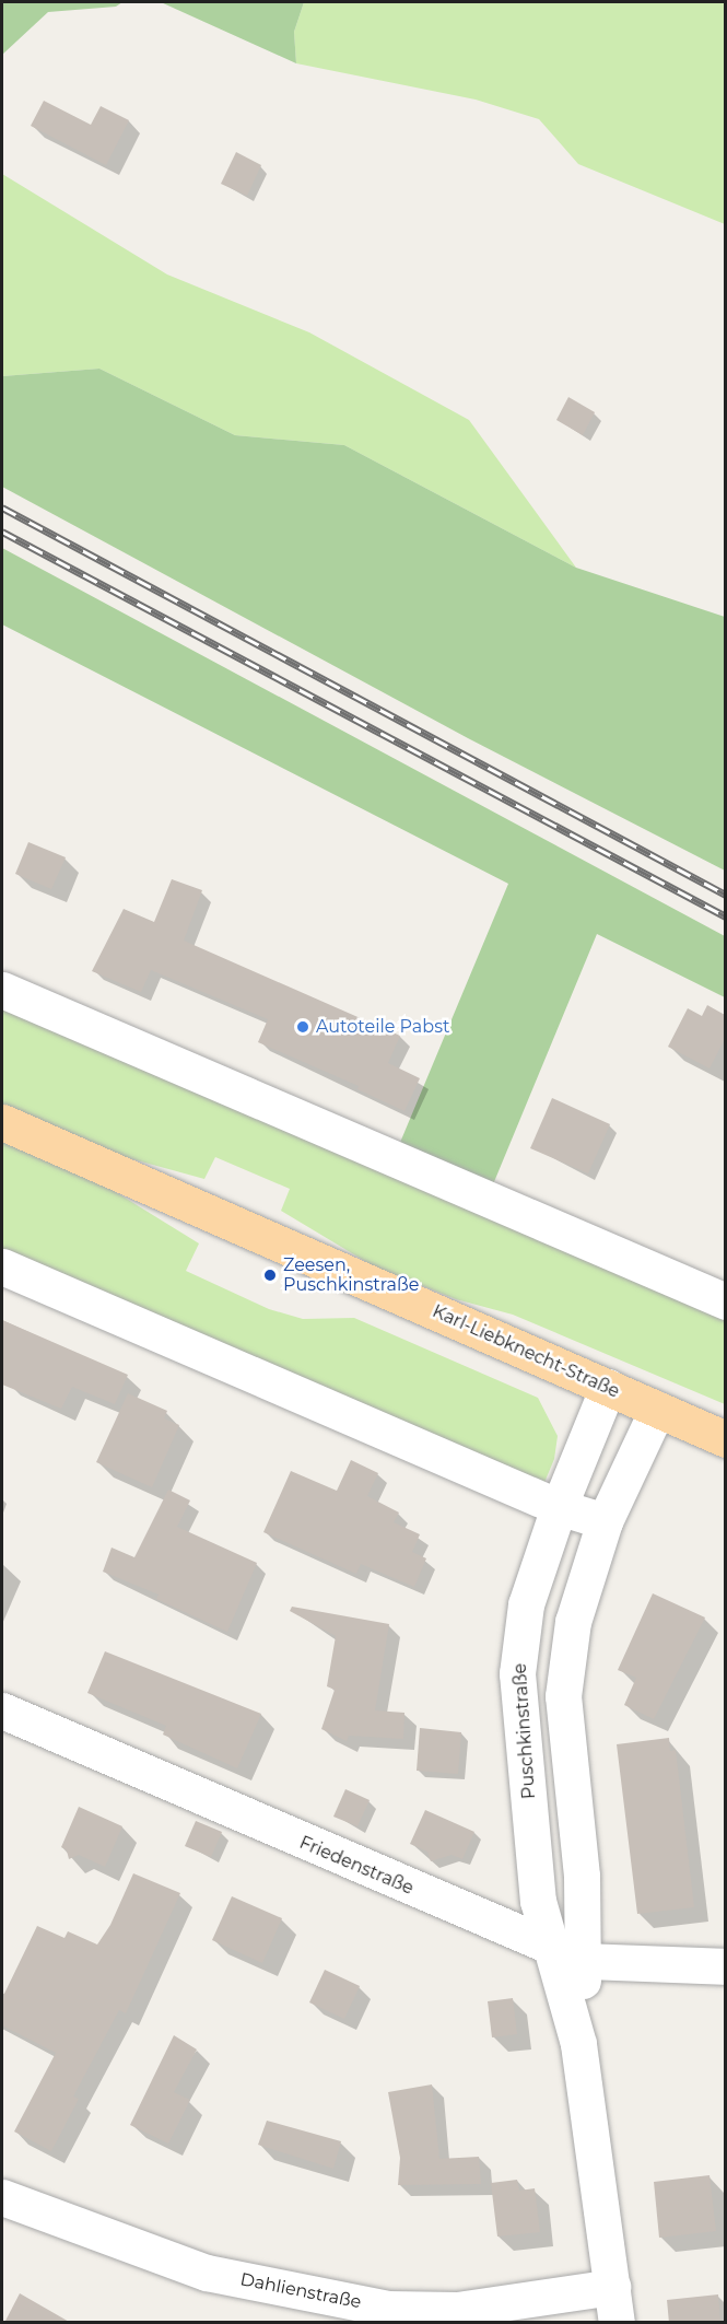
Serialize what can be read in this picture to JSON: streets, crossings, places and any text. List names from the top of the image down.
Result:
{
  "streets": {
    "main road": ["Karl-Liebknecht-Straße"],
    "street": ["Puschkinstraße", "Friedenstraße", "Dahlienstraße"]
  },
  "crossings": [
    ["Karl-Liebknecht-Straße", "Puschkinstraße"],
    ["Puschkinstraße", "Friedenstraße"],
    ["Puschkinstraße", "Dahlienstraße"]
  ],
  "places": ["Autoteile Pabst", "Zeesen, Puschkinstraße"]
}
